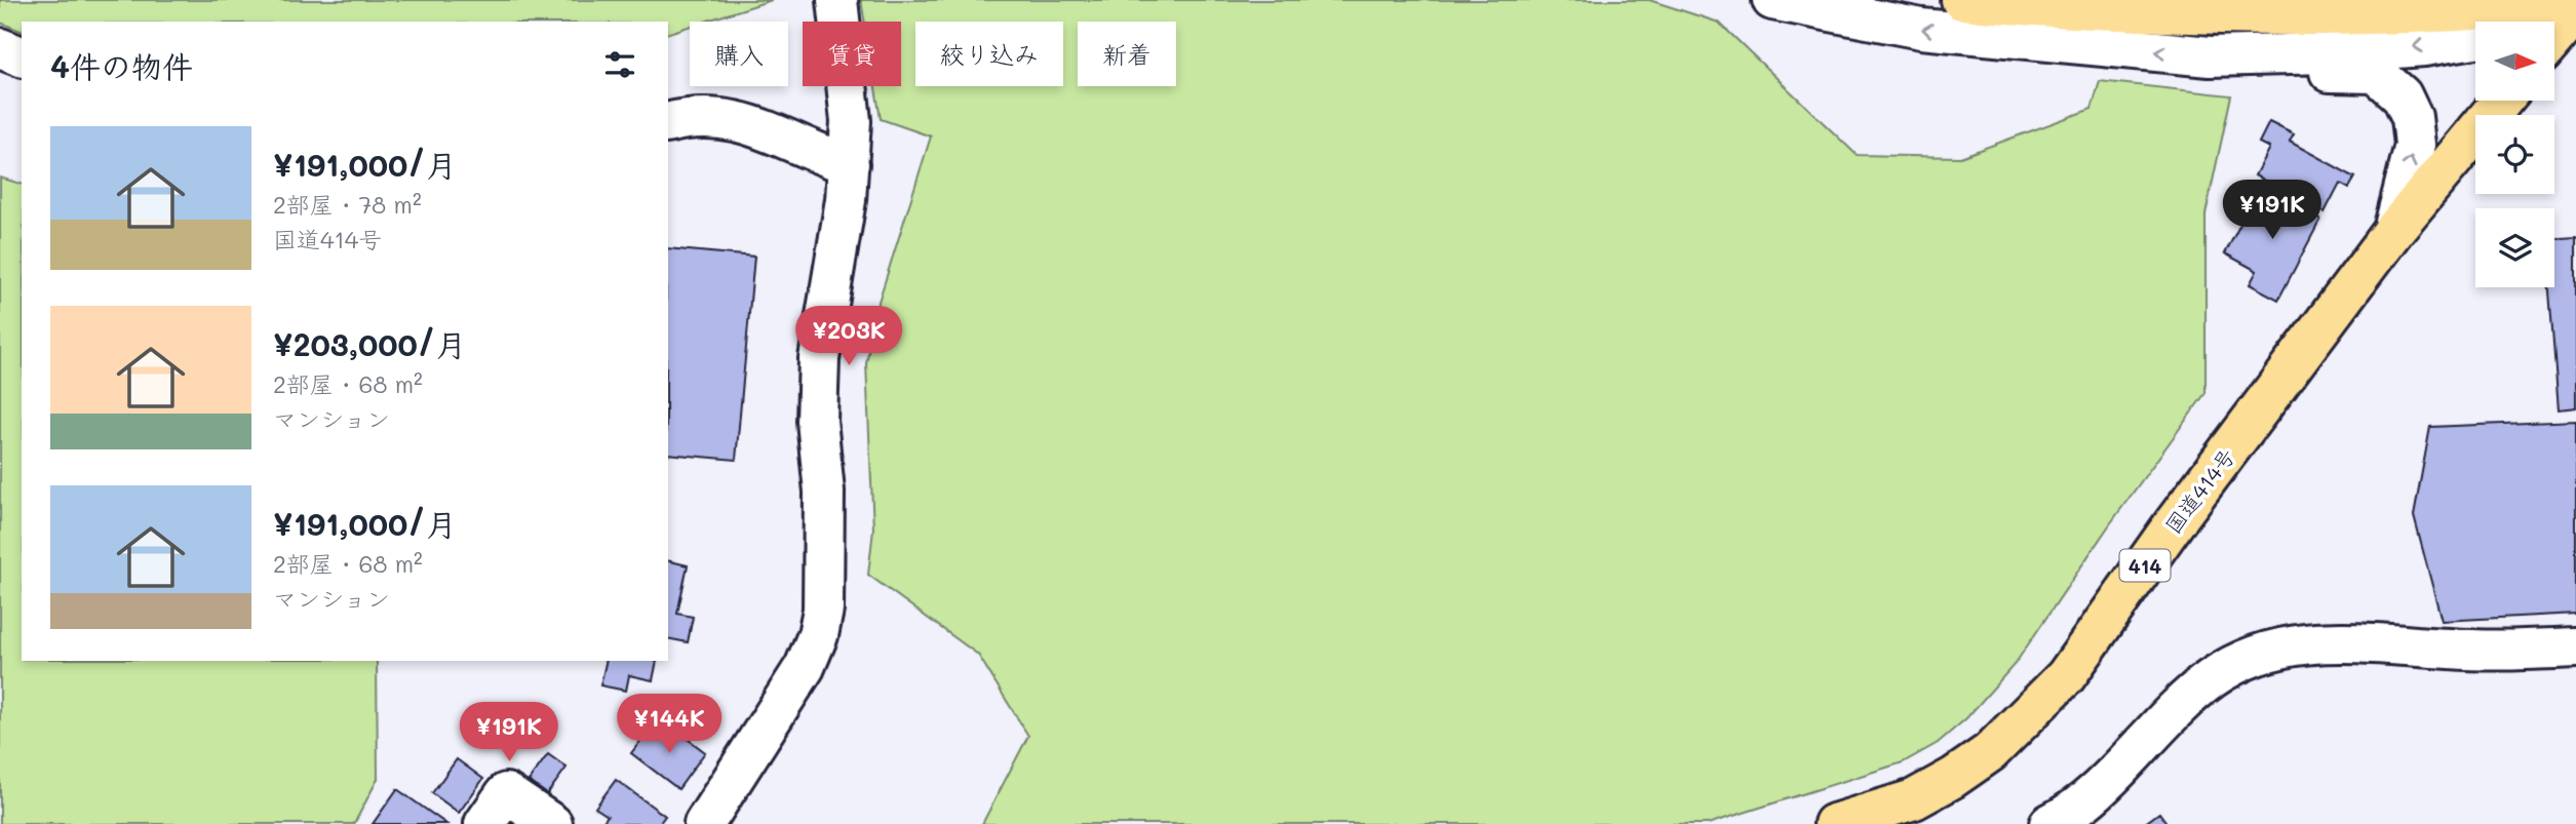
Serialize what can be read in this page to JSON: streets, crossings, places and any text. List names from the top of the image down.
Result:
{
  "streets": {
    "highway": ["国道414号", "414"]
  },
  "north": "right",
  "page": {
    "chip": [
      "購入",
      "賃貸",
      "絞り込み",
      "新着"
    ],
    "heading": "4件の物件",
    "list": [
      {
        "name": "¥191,000/月",
        "note": "2部屋 · 78 m² · 国道414号"
      },
      {
        "name": "¥203,000/月",
        "note": "2部屋 · 68 m² · マンション"
      },
      {
        "name": "¥191,000/月",
        "note": "2部屋 · 68 m² · マンション"
      }
    ],
    "price": [
      "¥191K",
      "¥203K",
      "¥144K",
      "¥191K"
    ]
  }
}
